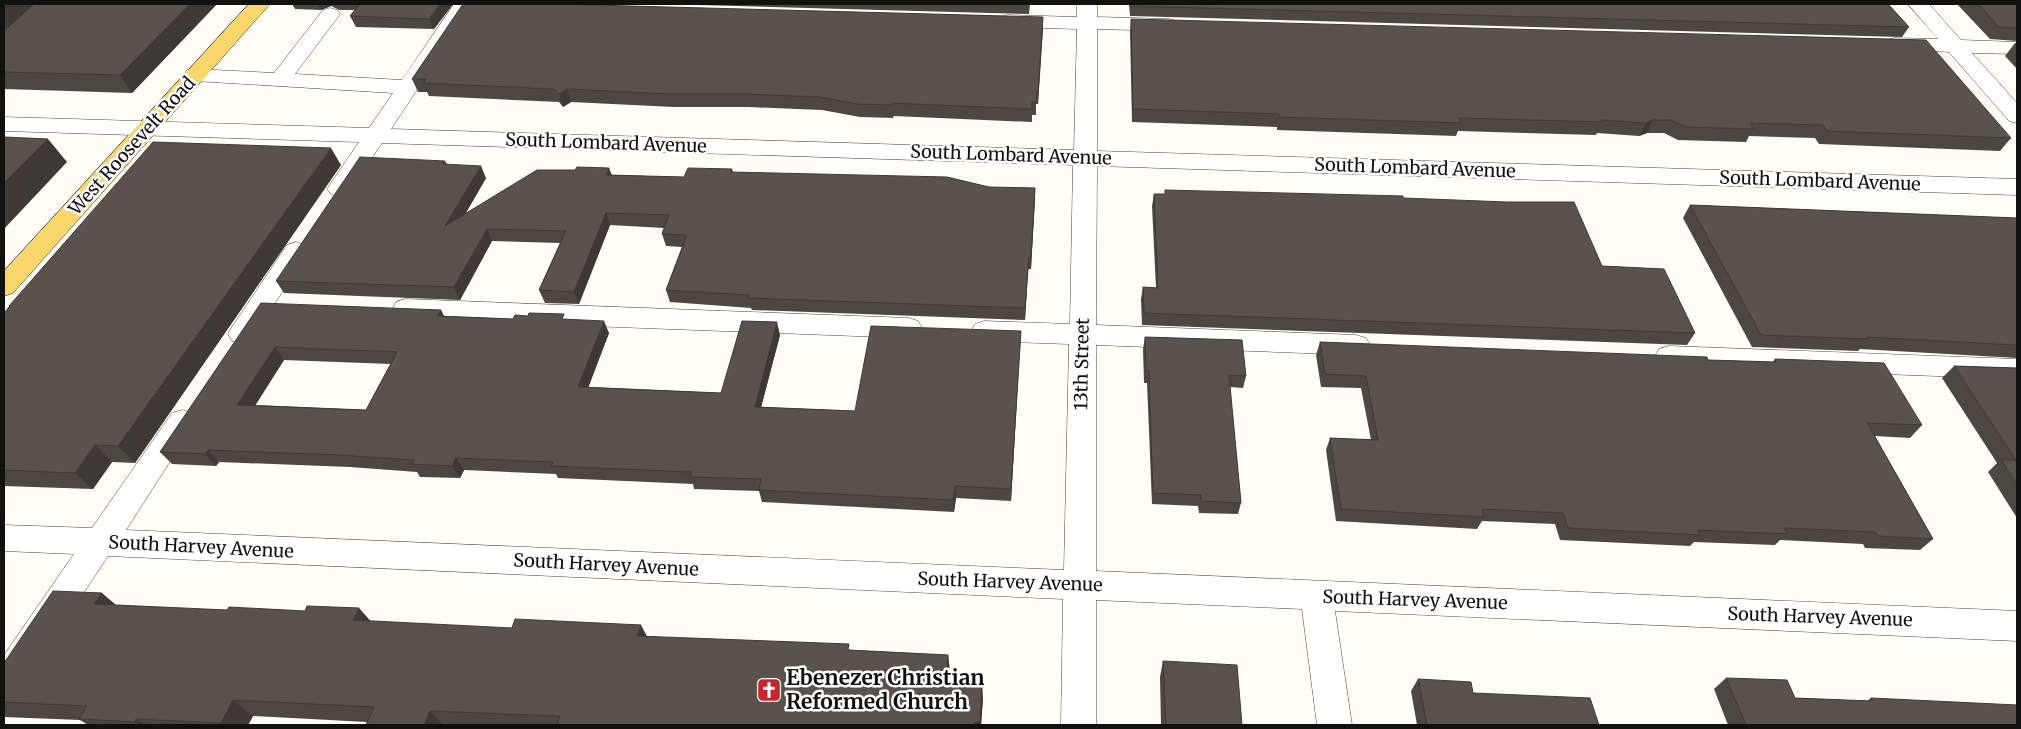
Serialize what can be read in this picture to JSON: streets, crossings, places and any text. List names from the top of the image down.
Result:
{
  "streets": {
    "main road": ["West Roosevelt Road"],
    "street": ["South Lombard Avenue", "13th Street", "South Harvey Avenue"]
  },
  "crossings": [
    ["South Lombard Avenue", "West Roosevelt Road"],
    ["South Lombard Avenue", "13th Street"],
    ["13th Street", "South Harvey Avenue"]
  ],
  "places": {
    "church": ["Ebenezer Christian Reformed Church"]
  }
}
